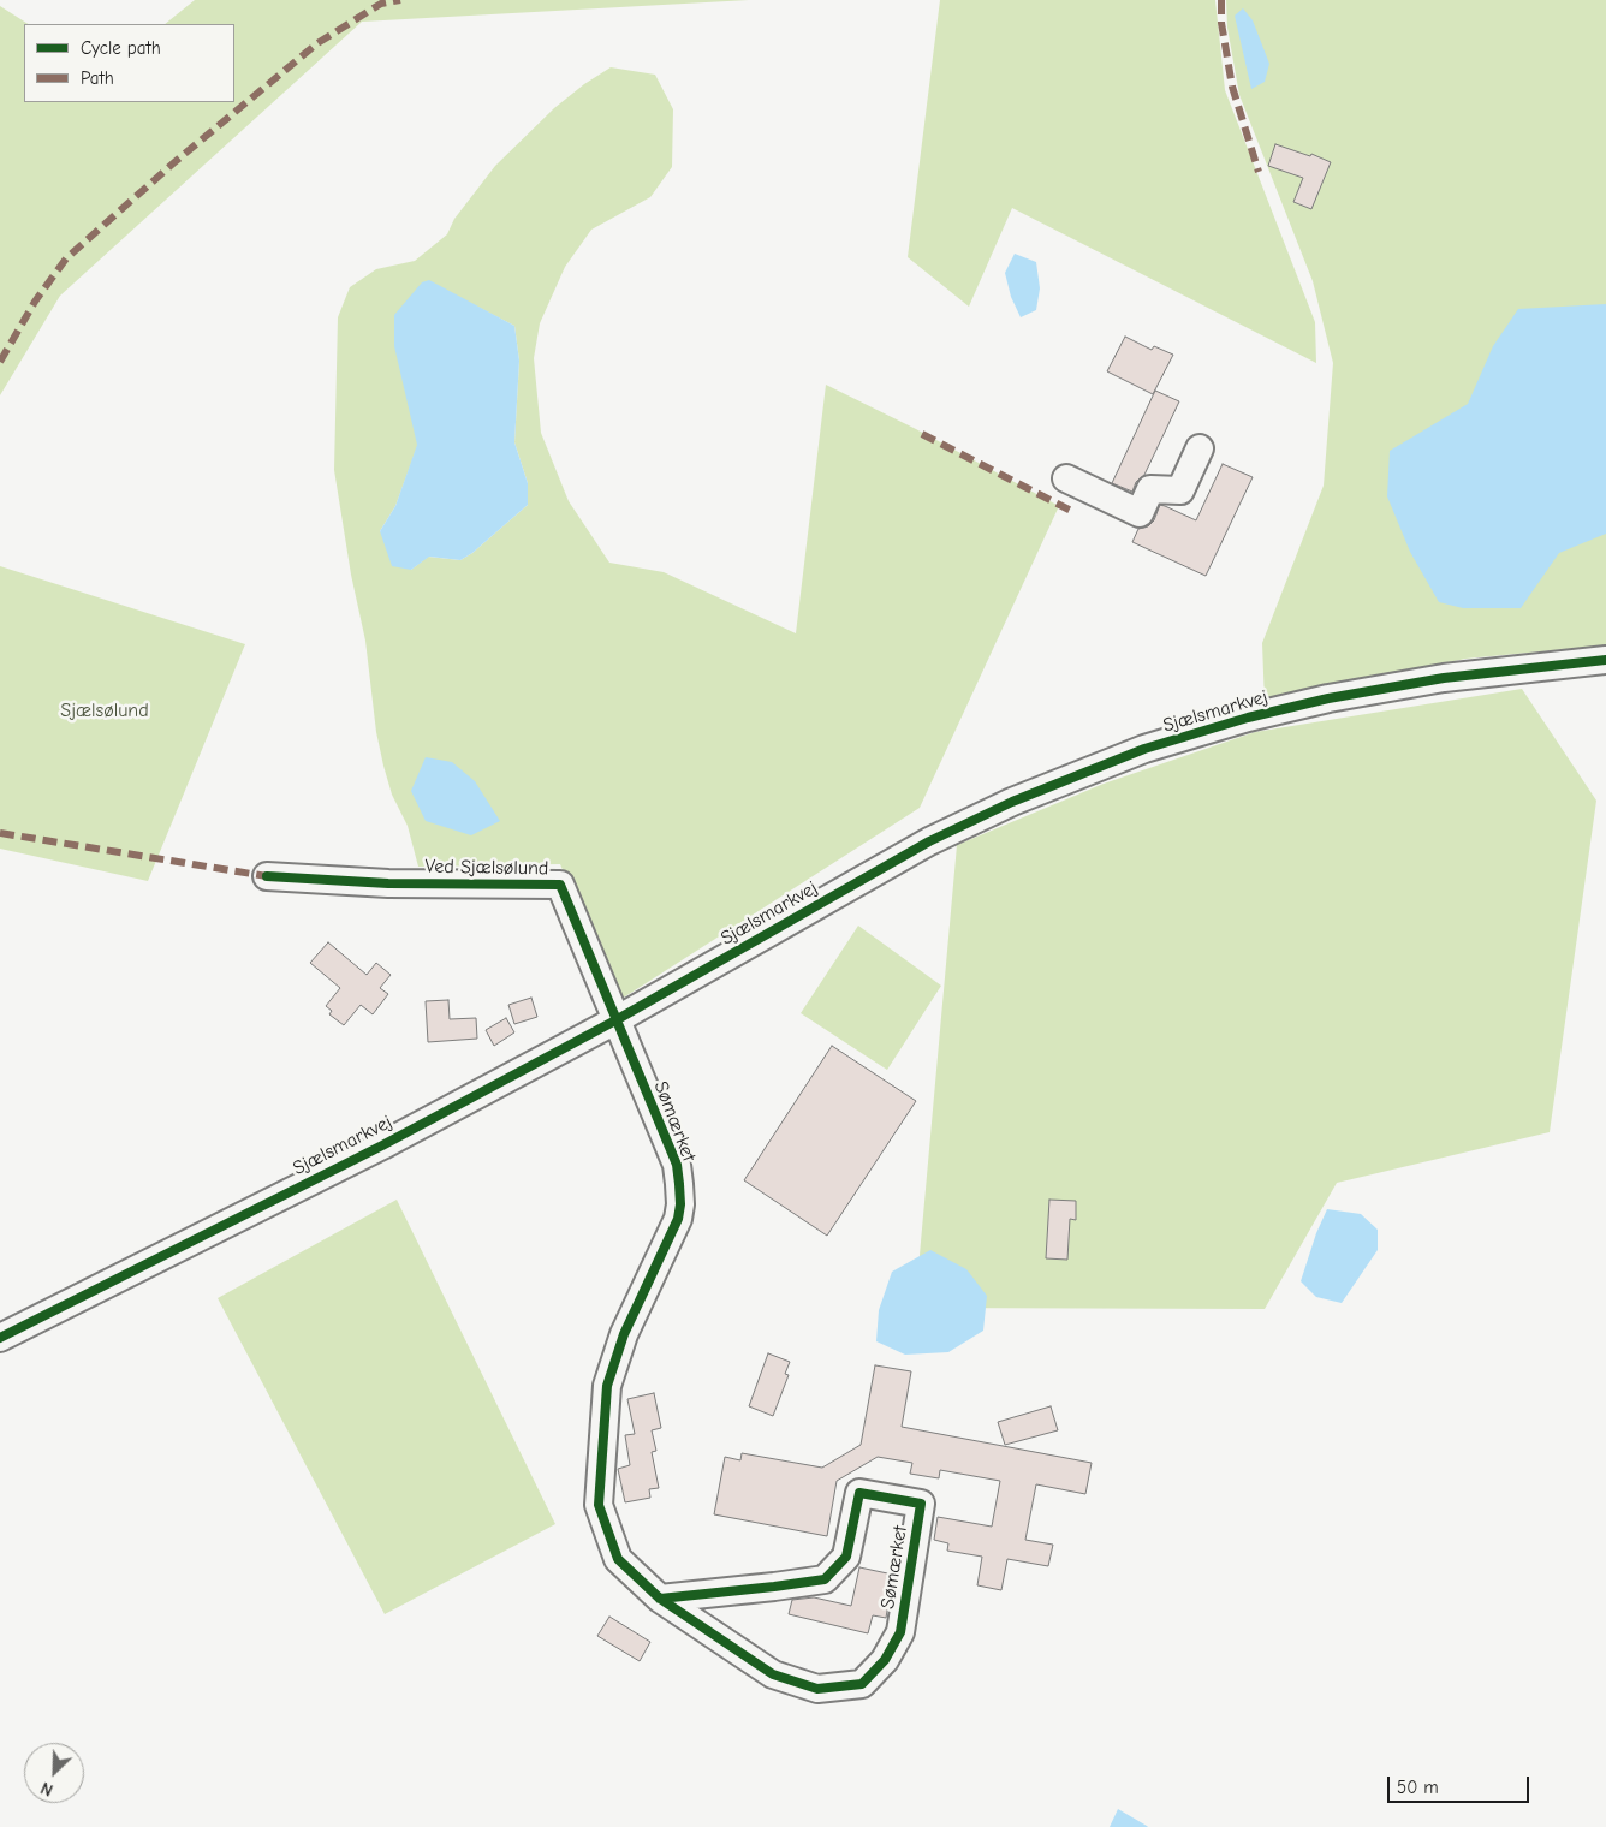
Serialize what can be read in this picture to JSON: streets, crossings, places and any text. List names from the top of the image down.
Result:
{
  "streets": {
    "street": ["Sjælsmarkvej", "Ved Sjælsølund", "Sømærket"]
  },
  "crossings": [
    ["Sjælsmarkvej", "Ved Sjælsølund"],
    ["Sjælsmarkvej", "Sømærket"],
    ["Ved Sjælsølund", "Sømærket"]
  ],
  "parks": ["Sjælsølund"],
  "legend": ["Cycle path", "Path"],
  "scale_bar": "50 m",
  "north": "bottom left"
}
